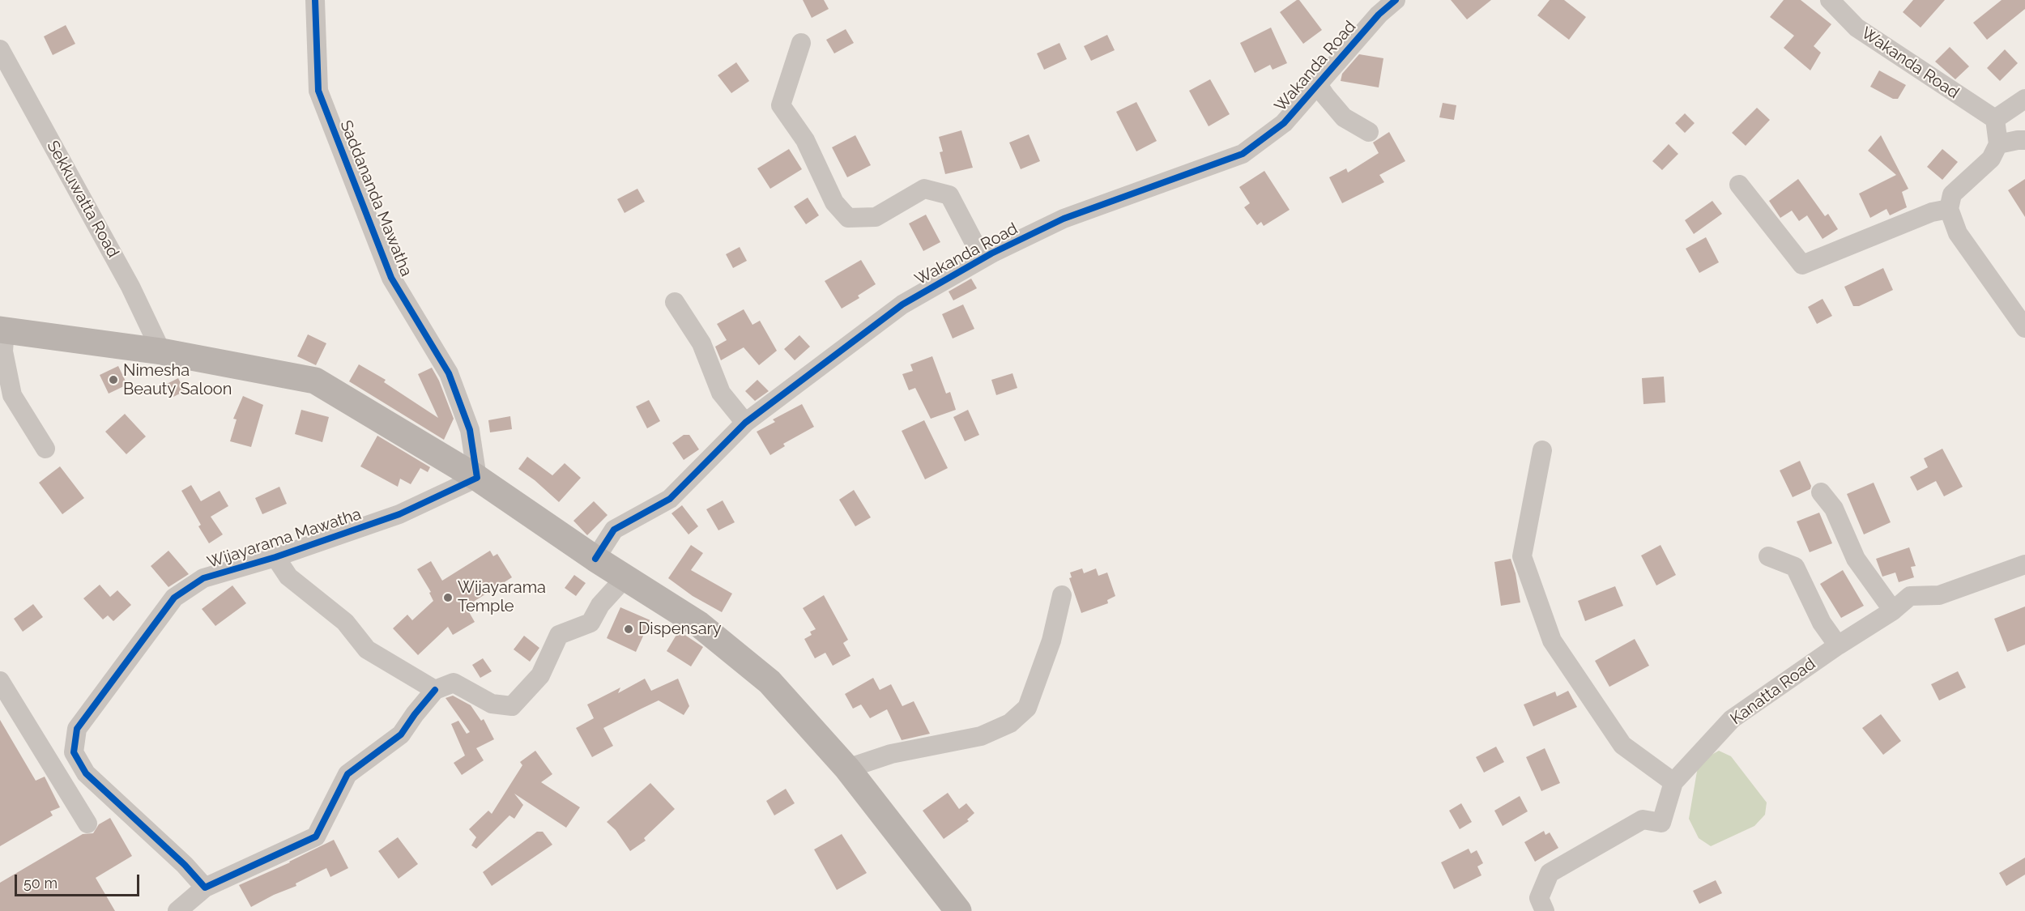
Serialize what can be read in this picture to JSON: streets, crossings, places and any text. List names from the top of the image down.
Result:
{
  "streets": {
    "street": [
      "Wakanda Road",
      "Saddananda Mawatha",
      "Sekkuwatta Road",
      "Wijayarama Mawatha",
      "Kanatta Road"
    ]
  },
  "crossings": [
    ["Saddananda Mawatha", "Wijayarama Mawatha"]
  ],
  "places": ["Nimesha Beauty Saloon", "Wijayarama Temple", "Dispensary"],
  "scale_bar": "50 m"
}
